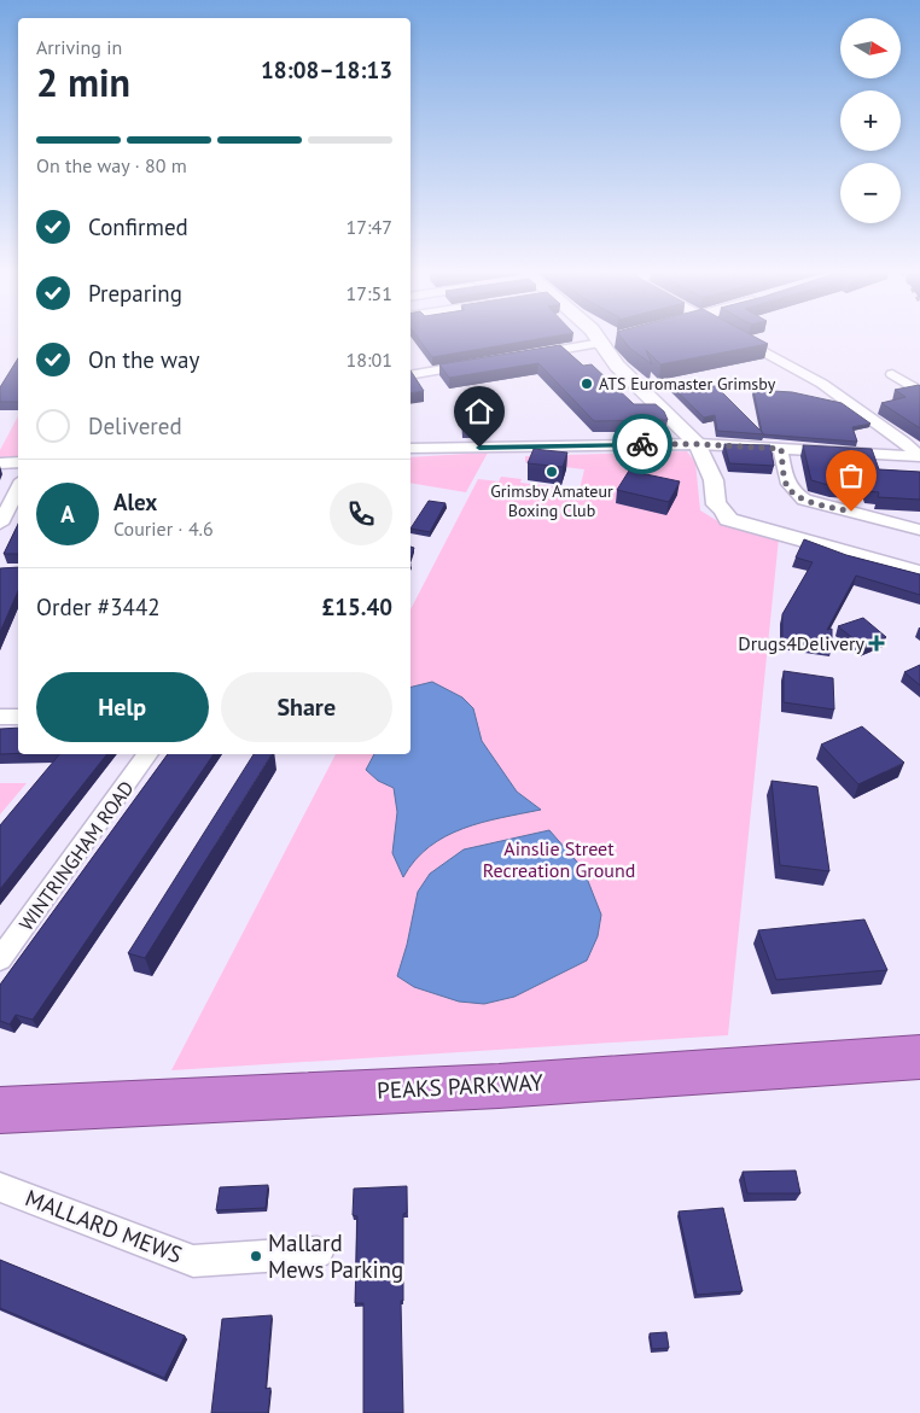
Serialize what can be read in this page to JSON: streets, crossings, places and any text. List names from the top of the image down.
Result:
{
  "streets": {
    "highway": ["PEAKS PARKWAY"],
    "street": ["WINTRINGHAM ROAD", "MALLARD MEWS"]
  },
  "parks": ["Ainslie Street Recreation Ground"],
  "places": {
    "other": ["ATS Euromaster Grimsby", "Grimsby Amateur Boxing Club", "Mallard Mews Parking"],
    "health": ["Drugs4Delivery"]
  },
  "north": "right",
  "page": {
    "map_buttons": ["+", "−"],
    "heading": ["2 min", "Arriving in", "18:08–18:13"],
    "panel": [
      "Alex",
      "Courier · 4.6",
      "Order #3442",
      "£15.40"
    ],
    "bar": "On the way · 80 m",
    "list": [
      ["Confirmed", "17:47"],
      ["Preparing", "17:51"],
      ["On the way", "18:01"],
      "Delivered"
    ],
    "round": "A",
    "buttons": ["Help", "Share"]
  }
}
